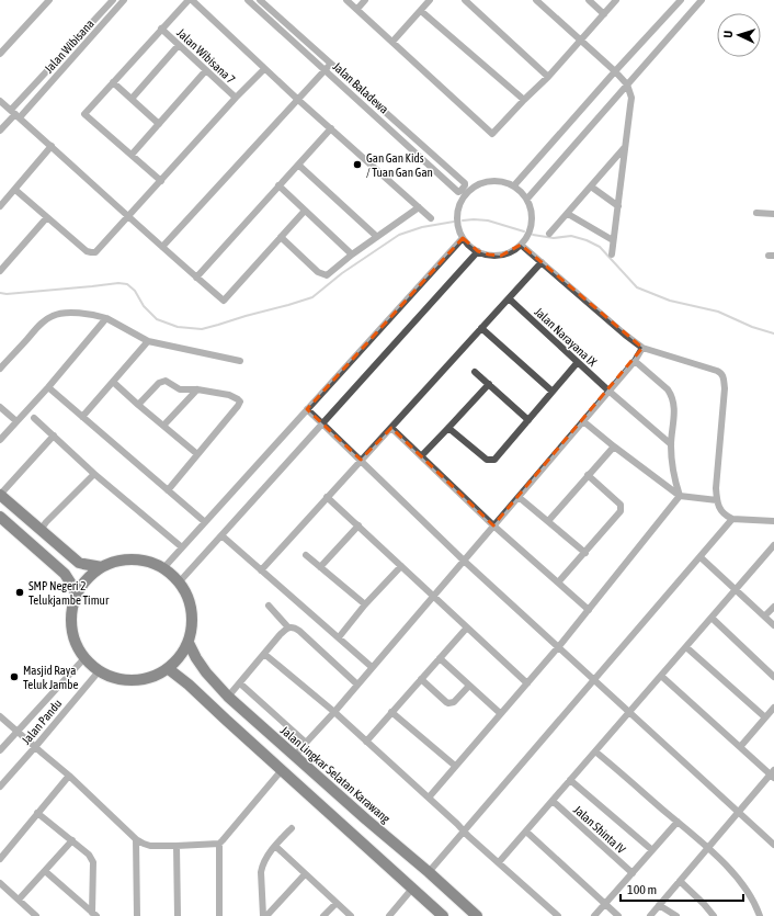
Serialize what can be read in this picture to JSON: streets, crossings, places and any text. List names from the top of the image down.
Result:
{
  "streets": {
    "main road": ["Jalan Lingkar Selatan Karawang"],
    "street": [
      "Jalan Wibisana",
      "Jalan Wibisana 7",
      "Jalan Baladewa",
      "Jalan Narayana IX",
      "Jalan Pandu",
      "Jalan Shinta IV"
    ]
  },
  "crossings": [
    ["Jalan Pandu", "Jalan Lingkar Selatan Karawang"]
  ],
  "places": ["Gan Gan Kids / Tuan Gan Gan", "SMP Negeri 2 Telukjambe Timur", "Masjid Raya Teluk Jambe"],
  "scale_bar": "100 m",
  "north": "left"
}
